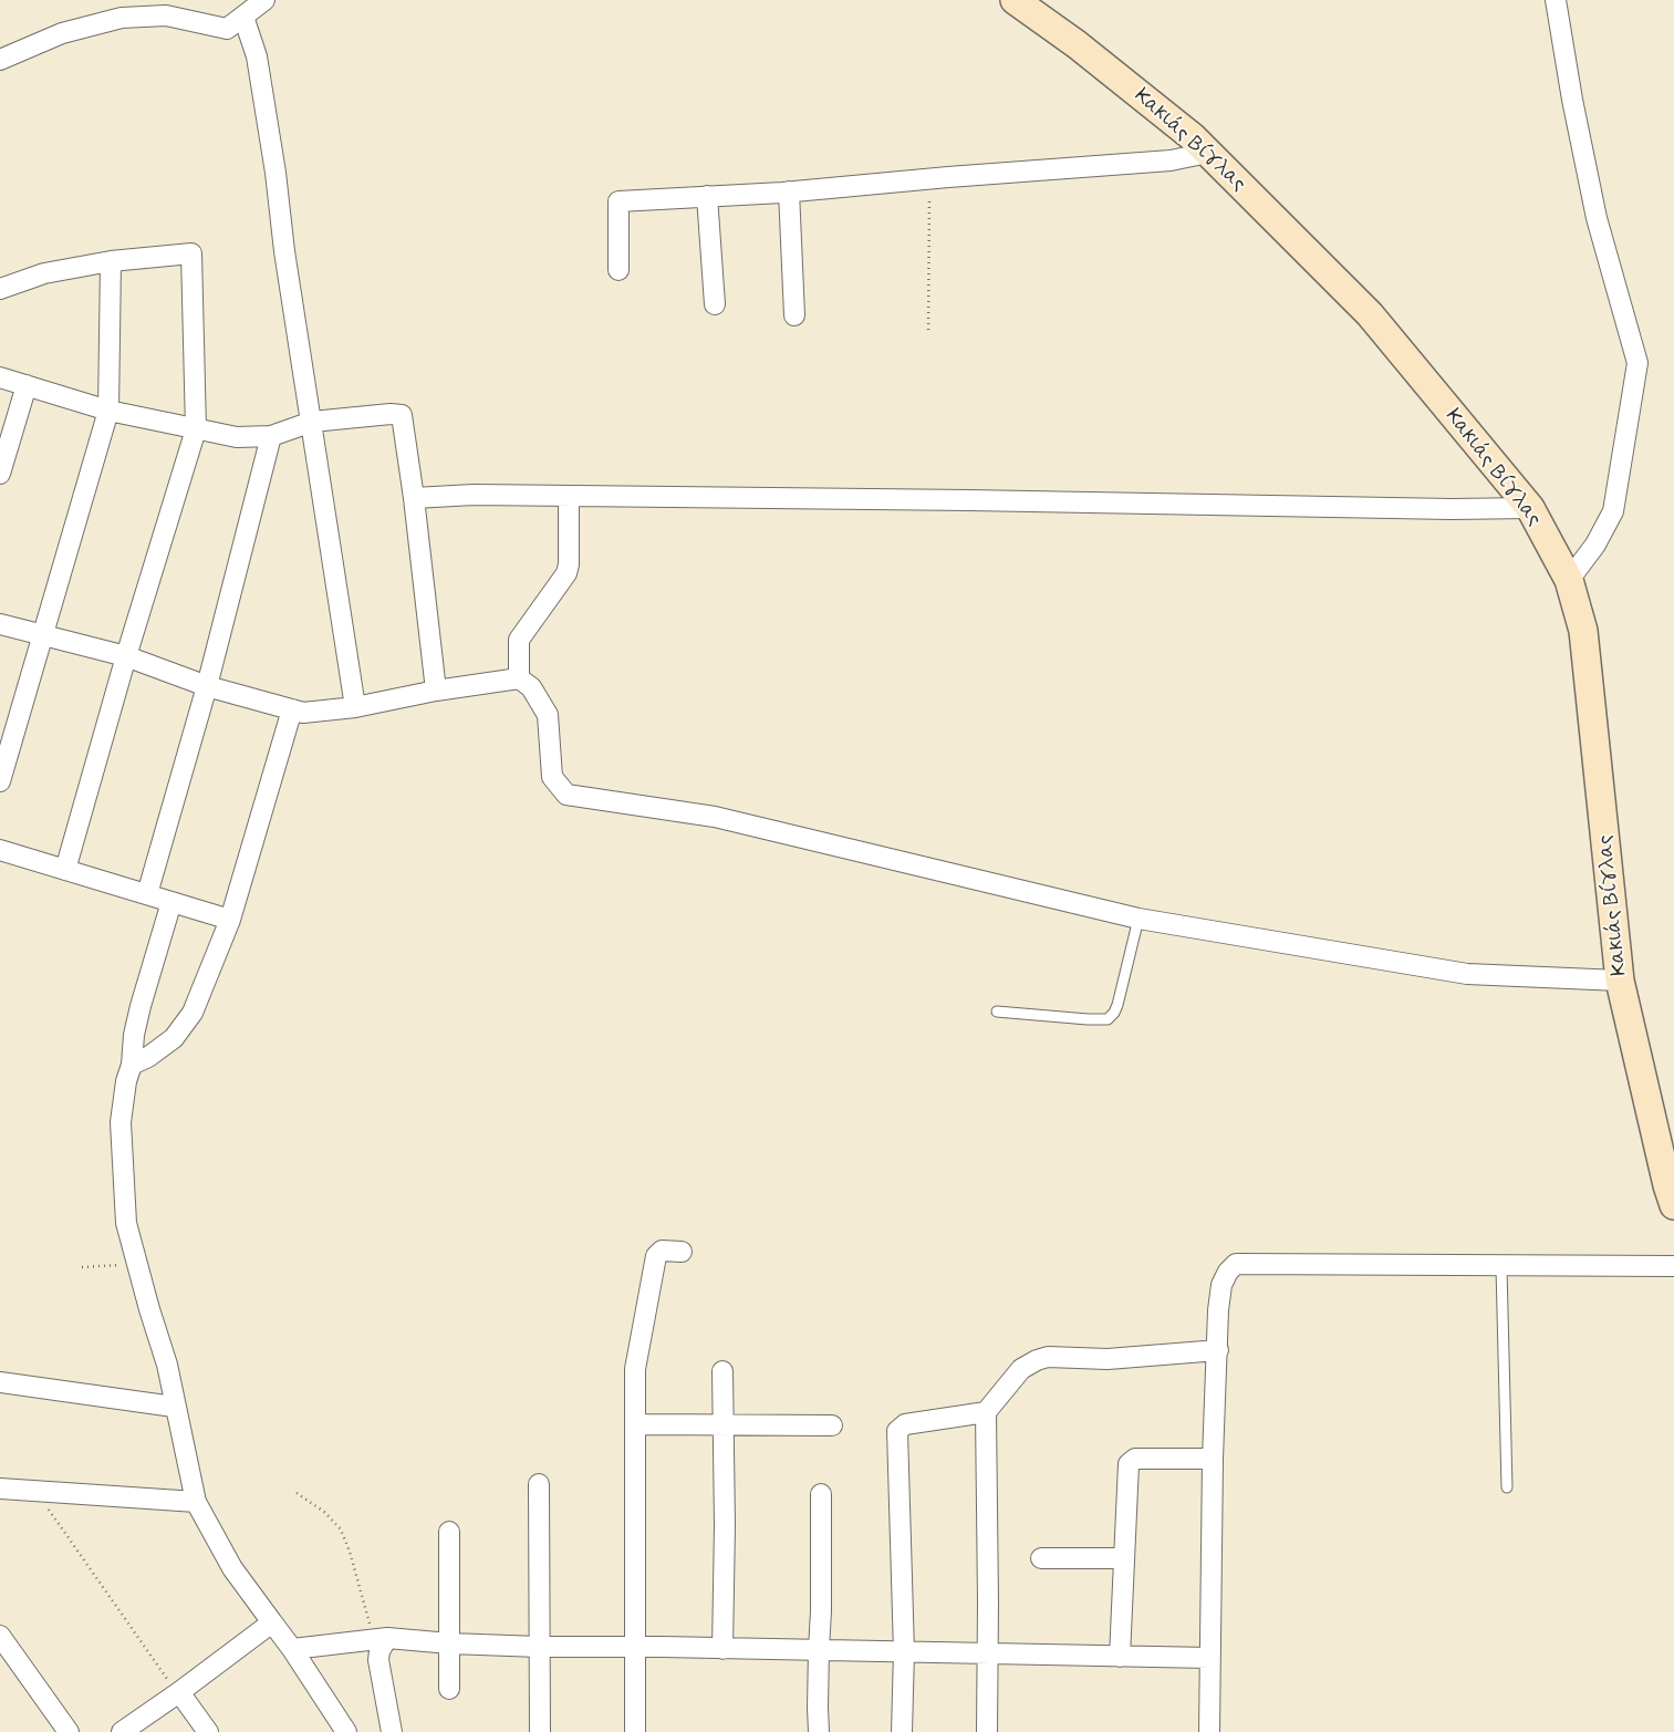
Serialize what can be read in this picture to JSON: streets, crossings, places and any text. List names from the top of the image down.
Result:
{
  "streets": {
    "street": ["Κακιάς Βίγλας"]
  }
}
